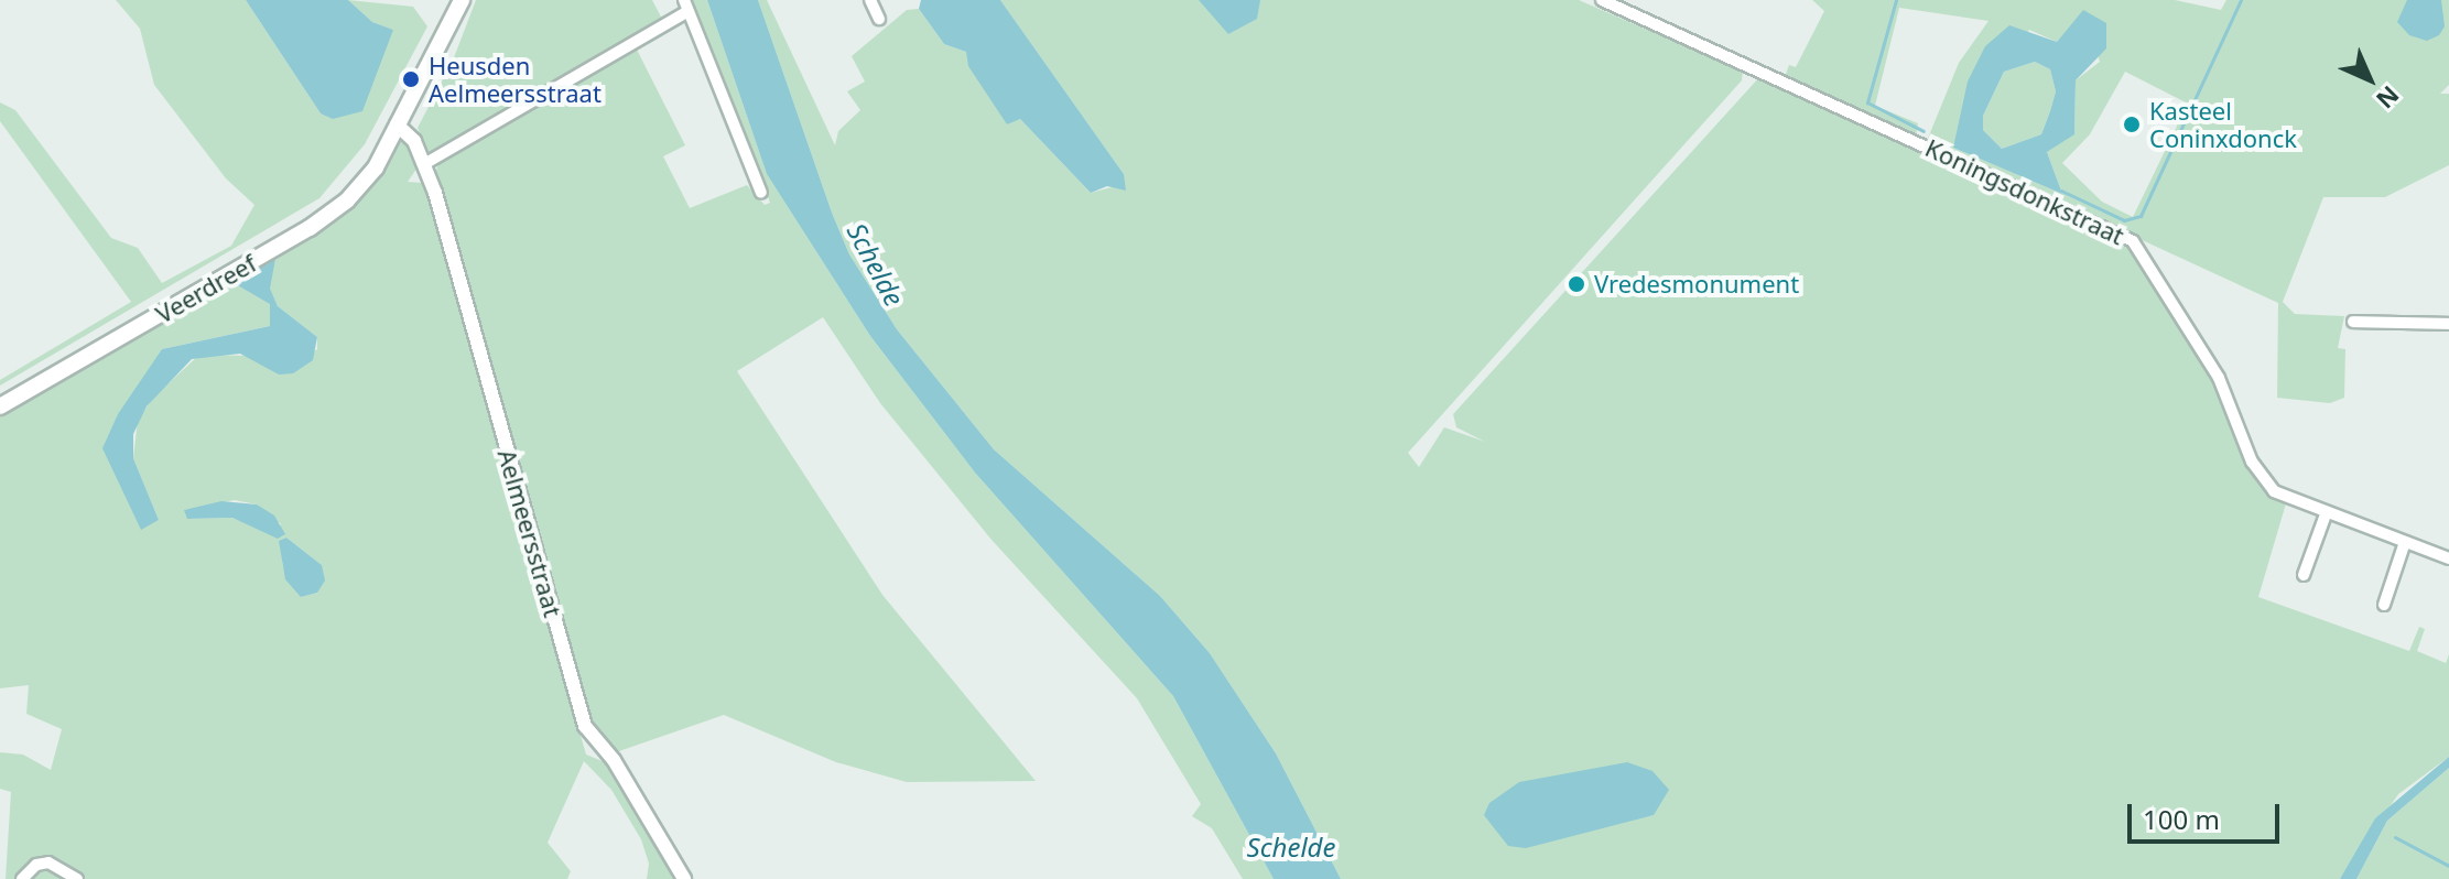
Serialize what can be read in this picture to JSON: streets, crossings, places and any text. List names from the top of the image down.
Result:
{
  "streets": {
    "main road": ["Veerdreef"],
    "street": ["Koningsdonkstraat", "Aelmeersstraat"]
  },
  "water": ["Schelde"],
  "places": ["Heusden Aelmeersstraat", "Kasteel Coninxdonck", "Vredesmonument"],
  "scale_bar": "100 m",
  "north": "bottom right"
}
